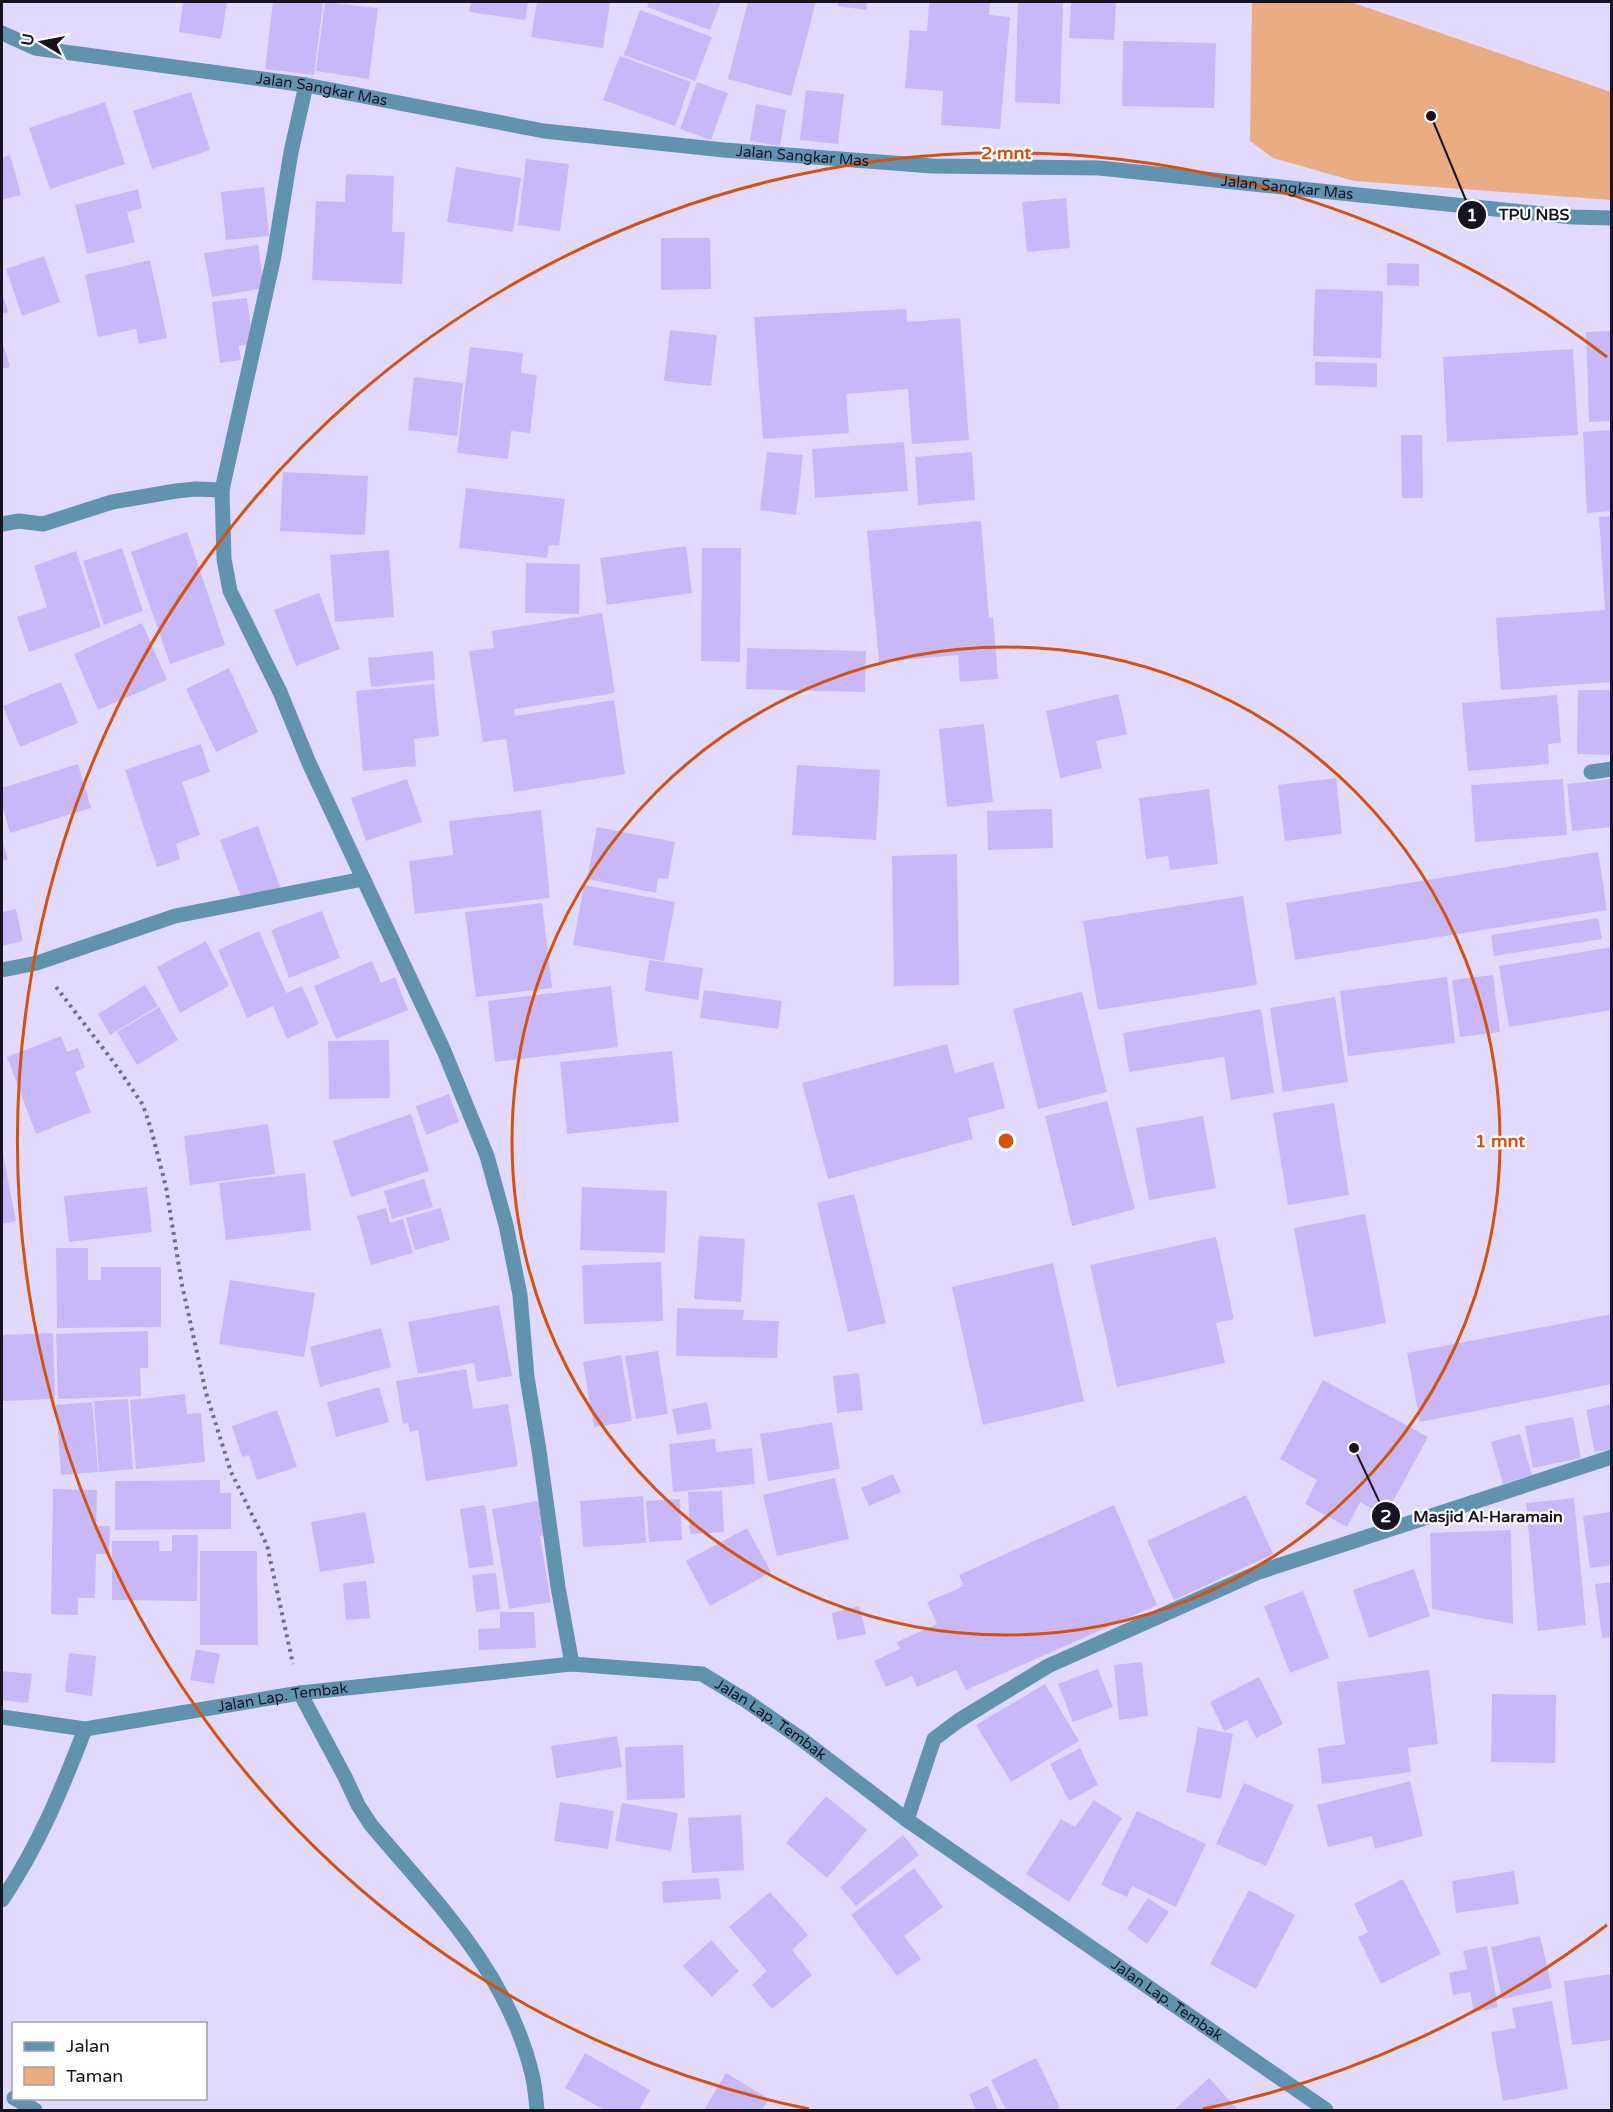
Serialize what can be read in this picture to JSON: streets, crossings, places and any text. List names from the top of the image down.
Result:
{
  "streets": {
    "street": ["Jalan Sangkar Mas", "Jalan Lap. Tembak"]
  },
  "places": ["TPU NBS", "Masjid Al-Haramain"],
  "legend": ["Jalan", "Taman"],
  "north": "left",
  "rings": ["2 mnt", "1 mnt"]
}
